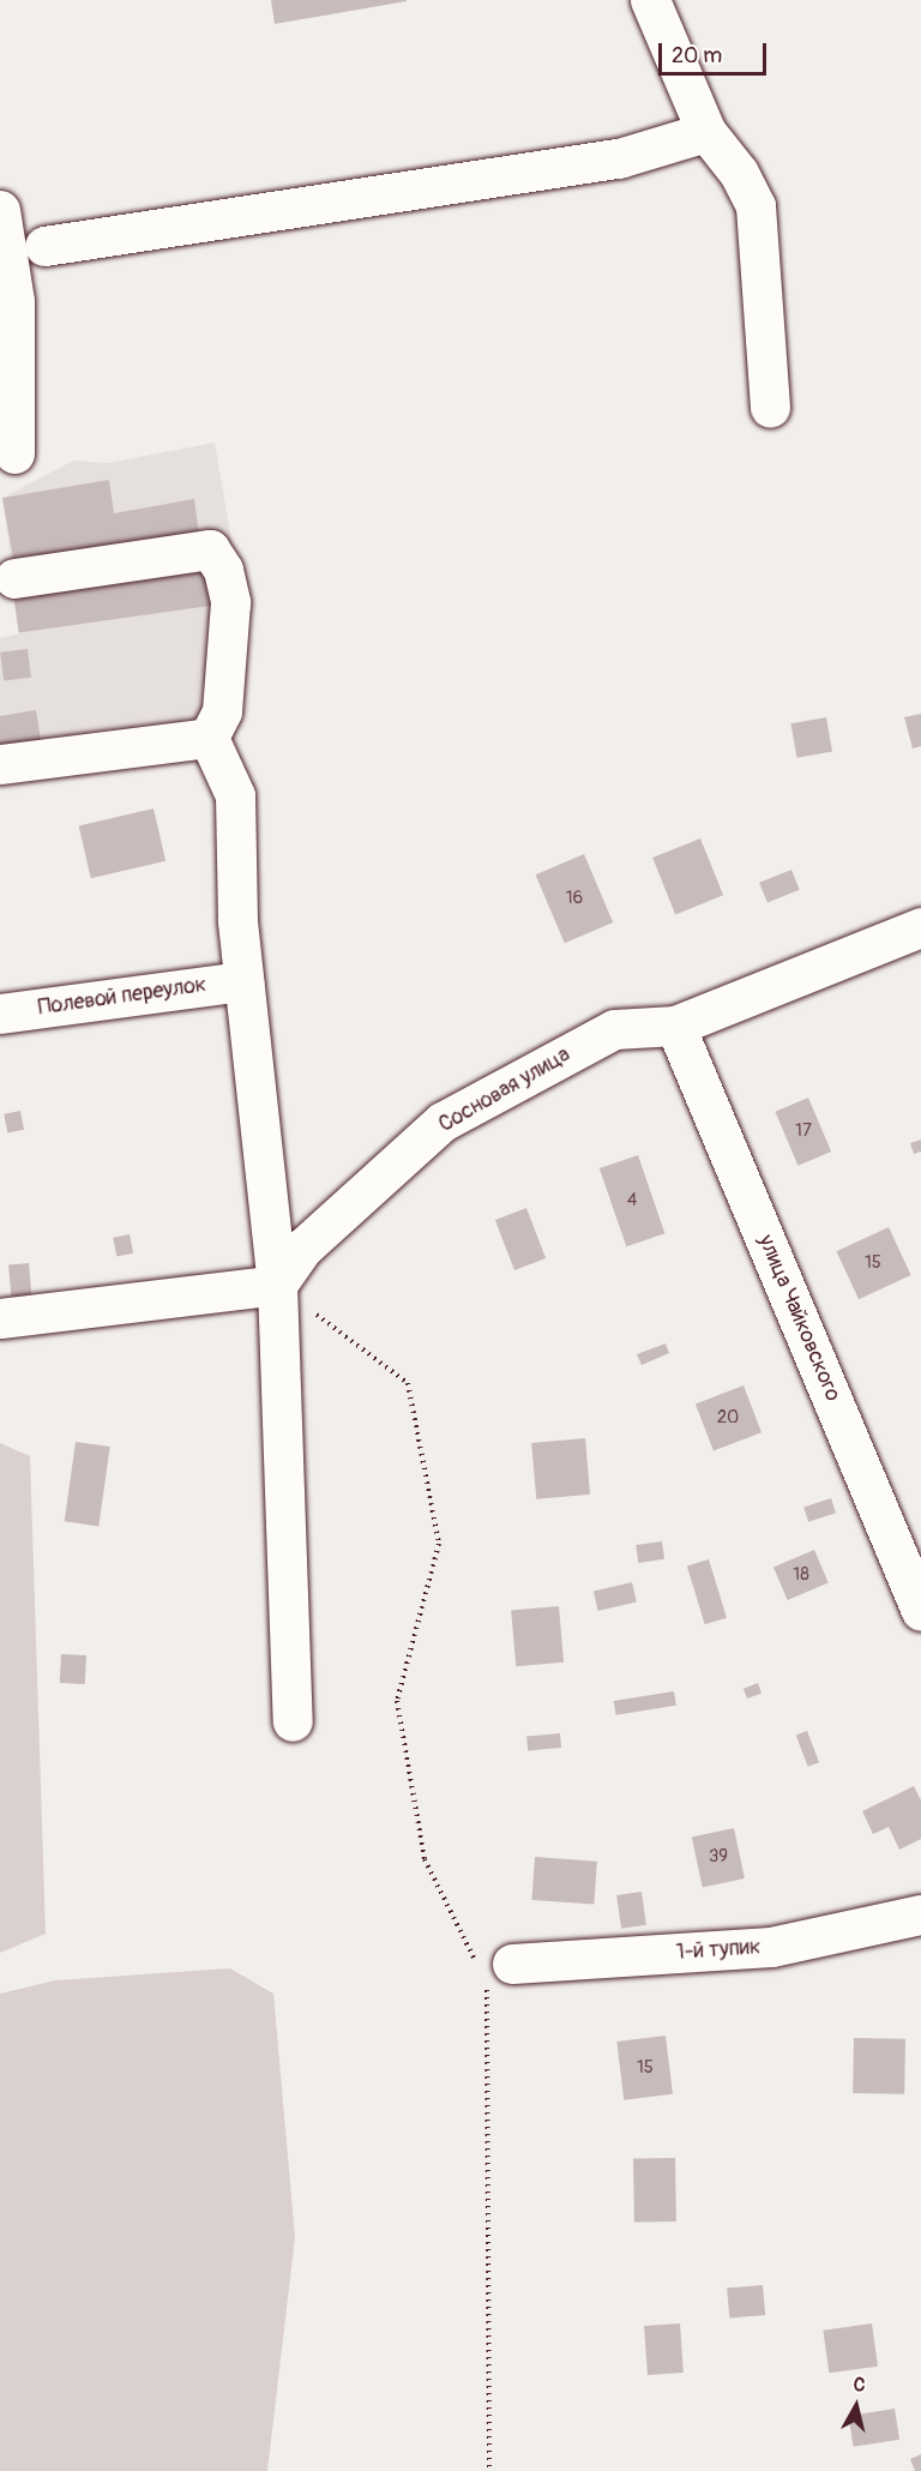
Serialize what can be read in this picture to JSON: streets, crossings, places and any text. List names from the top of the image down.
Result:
{
  "streets": {
    "street": [
      "Полевой переулок",
      "Сосновая улица",
      "улица Чайковского",
      "1-й тупик"
    ]
  },
  "crossings": [
    ["Сосновая улица", "улица Чайковского"]
  ],
  "house_numbers": [
    "16",
    "17",
    "4",
    "15",
    "20",
    "18",
    "39",
    "15"
  ],
  "scale_bar": "20 m",
  "north": "top"
}
